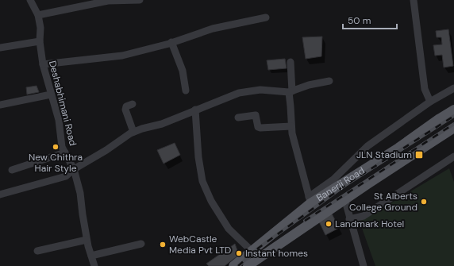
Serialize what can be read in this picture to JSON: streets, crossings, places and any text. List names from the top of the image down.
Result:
{
  "streets": {
    "main road": ["Banerji Road"],
    "street": ["Deshabhimani Road"]
  },
  "places": {
    "other": [
      "New Chithra Hair Style",
      "St Alberts College Ground",
      "Landmark Hotel",
      "WebCastle Media Pvt LTD",
      "Instant homes"
    ],
    "transit": ["JLN Stadium"]
  },
  "scale_bar": "50 m"
}
